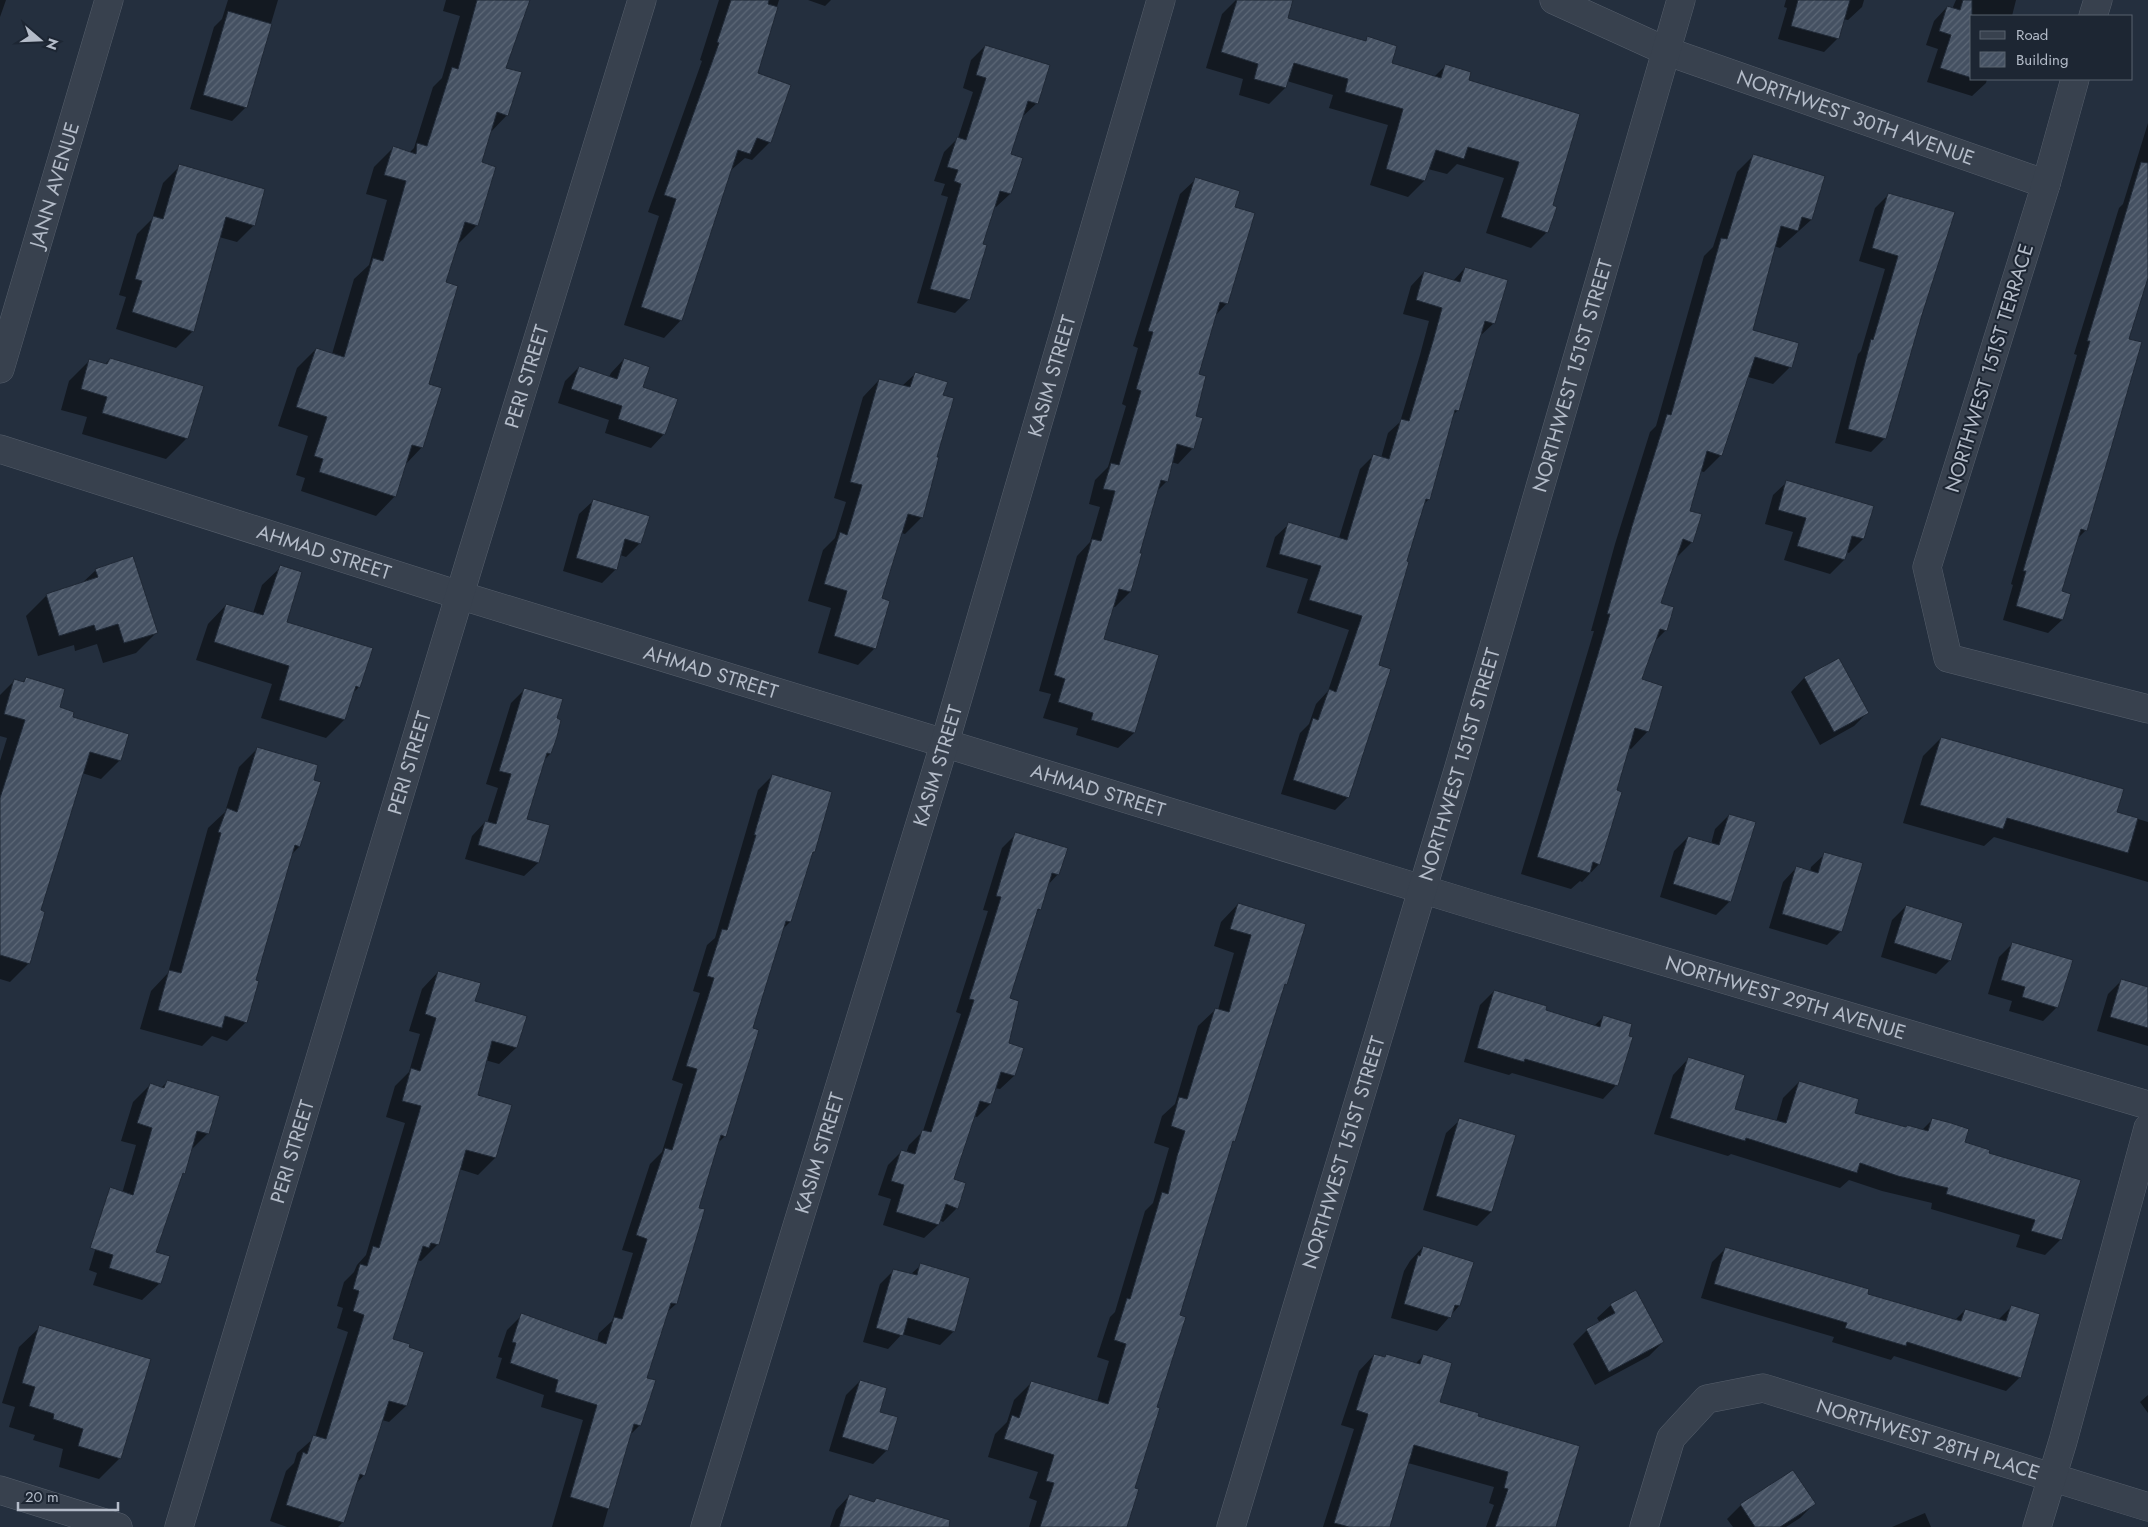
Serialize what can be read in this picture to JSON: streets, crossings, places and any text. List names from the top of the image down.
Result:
{
  "streets": {
    "street": [
      "NORTHWEST 30TH AVENUE",
      "JANN AVENUE",
      "NORTHWEST 151ST TERRACE",
      "PERI STREET",
      "KASIM STREET",
      "NORTHWEST 151ST STREET",
      "AHMAD STREET",
      "NORTHWEST 29TH AVENUE",
      "NORTHWEST 28TH PLACE"
    ]
  },
  "crossings": [
    ["NORTHWEST 30TH AVENUE", "NORTHWEST 151ST TERRACE"],
    ["NORTHWEST 30TH AVENUE", "NORTHWEST 151ST STREET"],
    ["PERI STREET", "AHMAD STREET"],
    ["KASIM STREET", "AHMAD STREET"],
    ["NORTHWEST 151ST STREET", "AHMAD STREET"],
    ["NORTHWEST 151ST STREET", "NORTHWEST 29TH AVENUE"],
    ["AHMAD STREET", "NORTHWEST 29TH AVENUE"]
  ],
  "legend": ["Road", "Building"],
  "scale_bar": "20 m",
  "north": "right"
}
